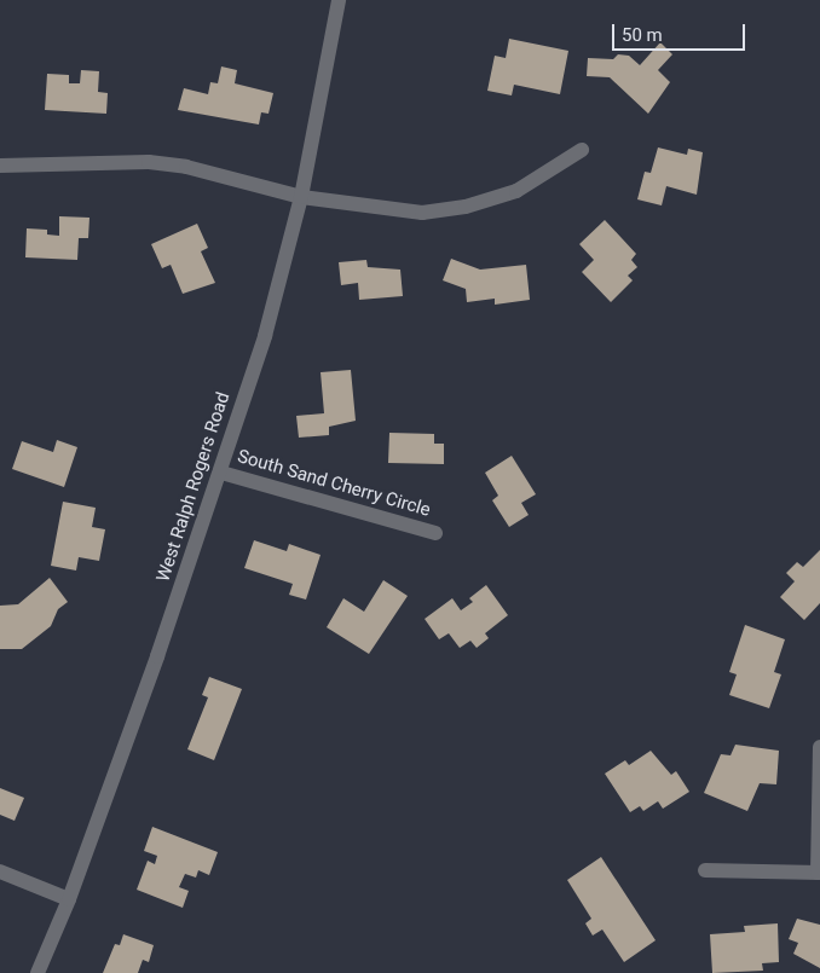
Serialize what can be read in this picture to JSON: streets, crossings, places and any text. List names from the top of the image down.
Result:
{
  "streets": {
    "street": ["South Sand Cherry Circle", "West Ralph Rogers Road"]
  },
  "crossings": [
    ["South Sand Cherry Circle", "West Ralph Rogers Road"]
  ],
  "scale_bar": "50 m"
}
